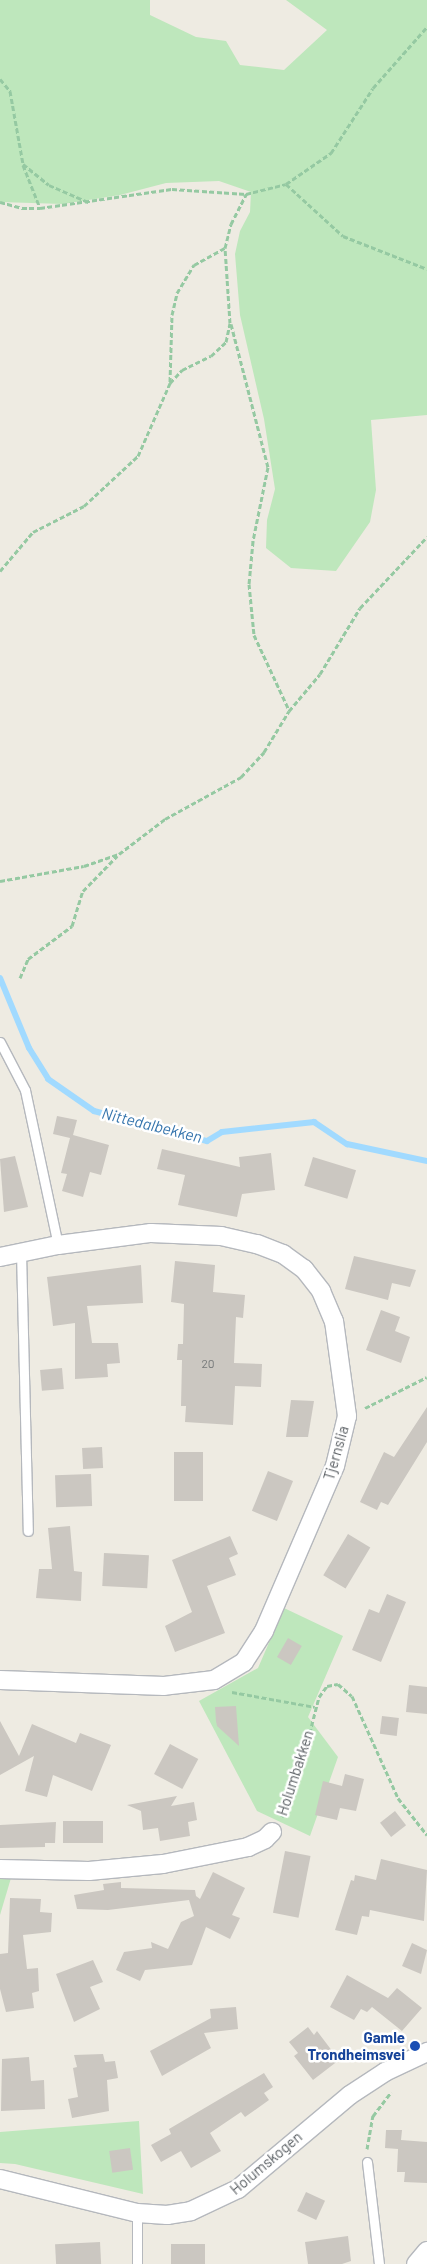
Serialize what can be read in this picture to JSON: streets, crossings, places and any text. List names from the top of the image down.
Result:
{
  "streets": {
    "street": ["Tjernslia", "Holumbakken", "Holumskogen"]
  },
  "water": ["Nittedalbekken"],
  "places": ["Gamle Trondheimsvei"],
  "house_numbers": ["20"]
}
